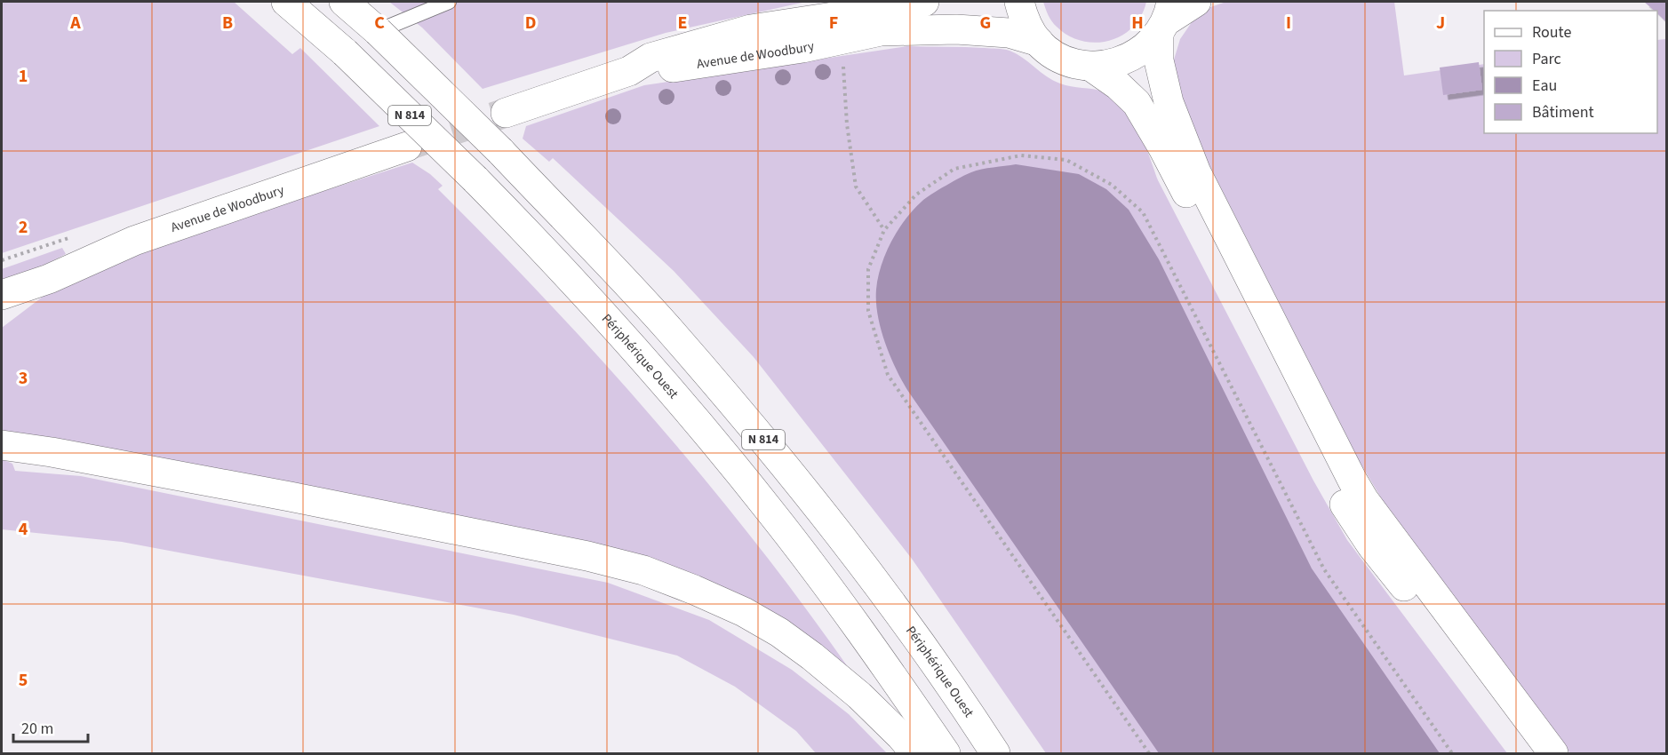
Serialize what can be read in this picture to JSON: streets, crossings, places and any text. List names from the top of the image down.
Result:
{
  "streets": {
    "main road": ["Avenue de Woodbury", "N 814", "Périphérique Ouest"]
  },
  "legend": [
    "Route",
    "Parc",
    "Eau",
    "Bâtiment"
  ],
  "scale_bar": "20 m",
  "grid": {
    "columns": [
      "A",
      "B",
      "C",
      "D",
      "E",
      "F",
      "G",
      "H",
      "I",
      "J"
    ],
    "rows": [
      "1",
      "2",
      "3",
      "4",
      "5"
    ]
  }
}
